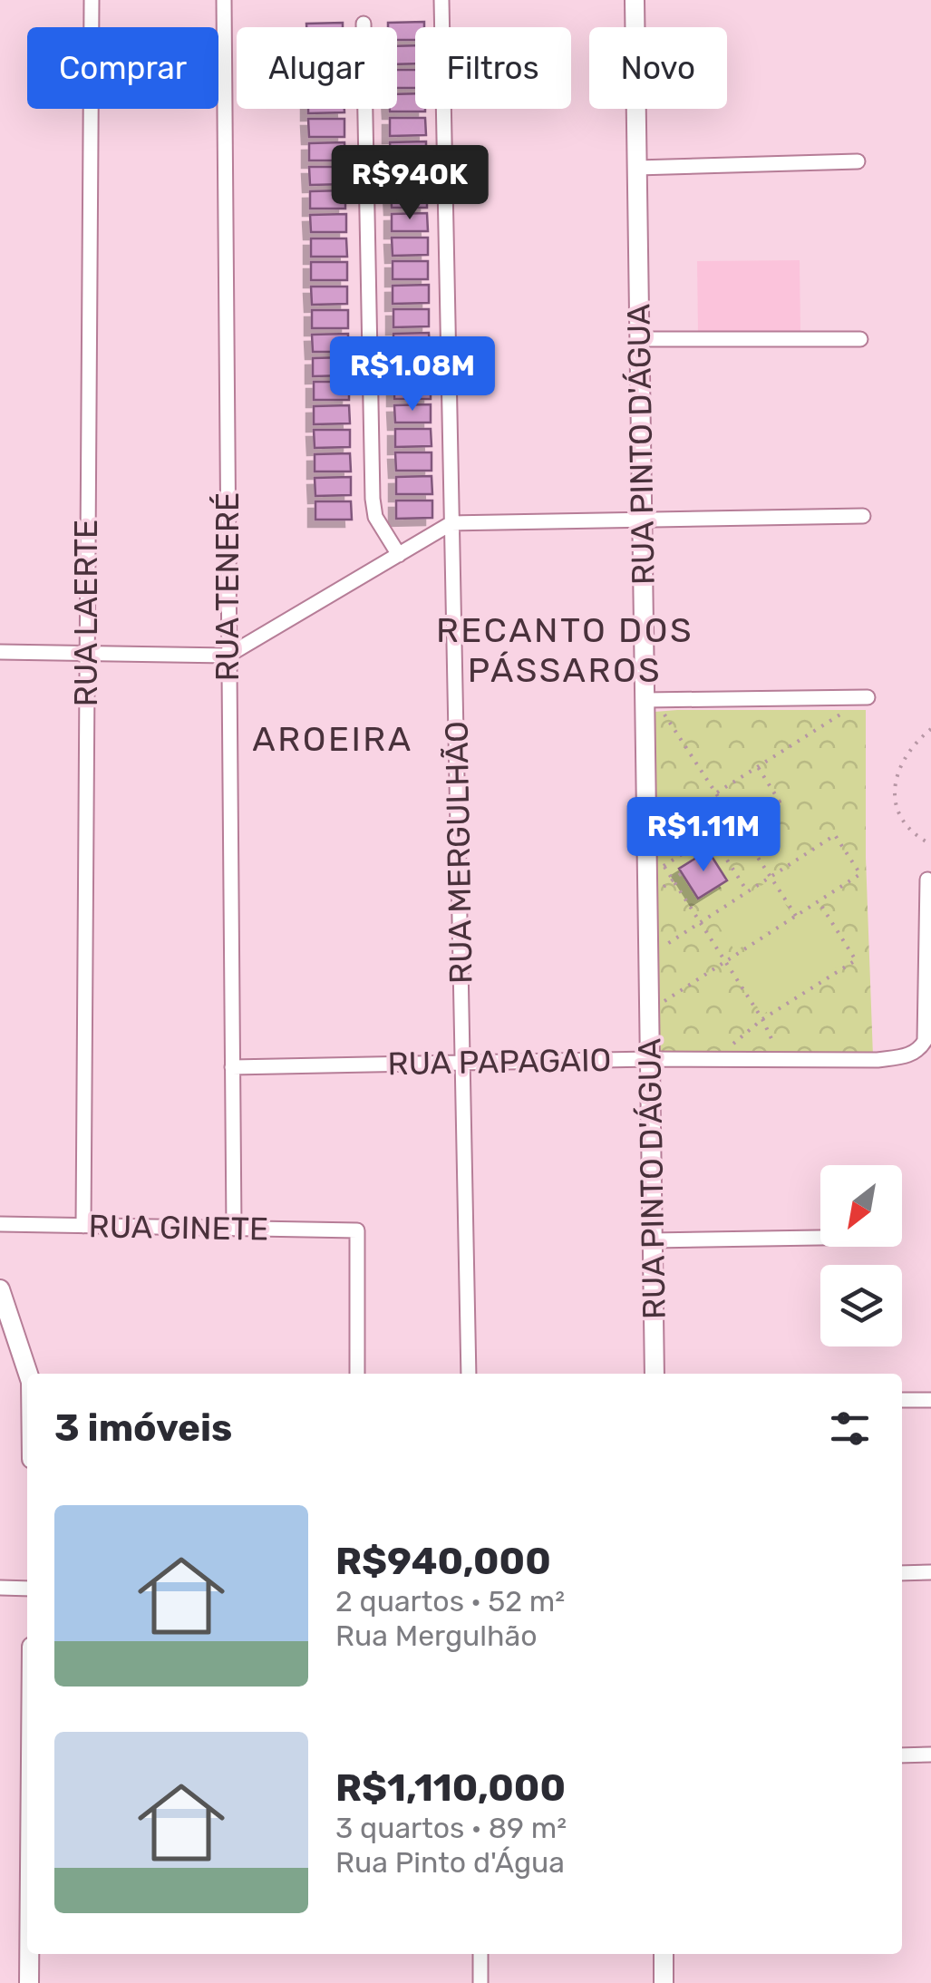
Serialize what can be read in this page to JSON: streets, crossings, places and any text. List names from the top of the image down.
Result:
{
  "streets": {
    "street": [
      "RUA PINTO D'ÁGUA",
      "RUA TENERÉ",
      "RUA LAERTE",
      "RUA MERGULHÃO",
      "RUA PAPAGAIO",
      "RUA GINETE"
    ]
  },
  "crossings": [
    ["RUA PINTO D'ÁGUA", "RUA PAPAGAIO"],
    ["RUA TENERÉ", "RUA PAPAGAIO"],
    ["RUA TENERÉ", "RUA GINETE"],
    ["RUA LAERTE", "RUA GINETE"],
    ["RUA MERGULHÃO", "RUA PAPAGAIO"]
  ],
  "districts": ["RECANTO DOS PÁSSAROS", "AROEIRA"],
  "north": "bottom left",
  "page": {
    "chip": [
      "Comprar",
      "Alugar",
      "Filtros",
      "Novo"
    ],
    "price": ["R$940K", "R$1.08M", "R$1.11M"],
    "heading": "3 imóveis",
    "list": [
      {
        "name": "R$940,000",
        "note": "2 quartos · 52 m² · Rua Mergulhão"
      },
      {
        "name": "R$1,110,000",
        "note": "3 quartos · 89 m² · Rua Pinto d'Água"
      }
    ]
  }
}
